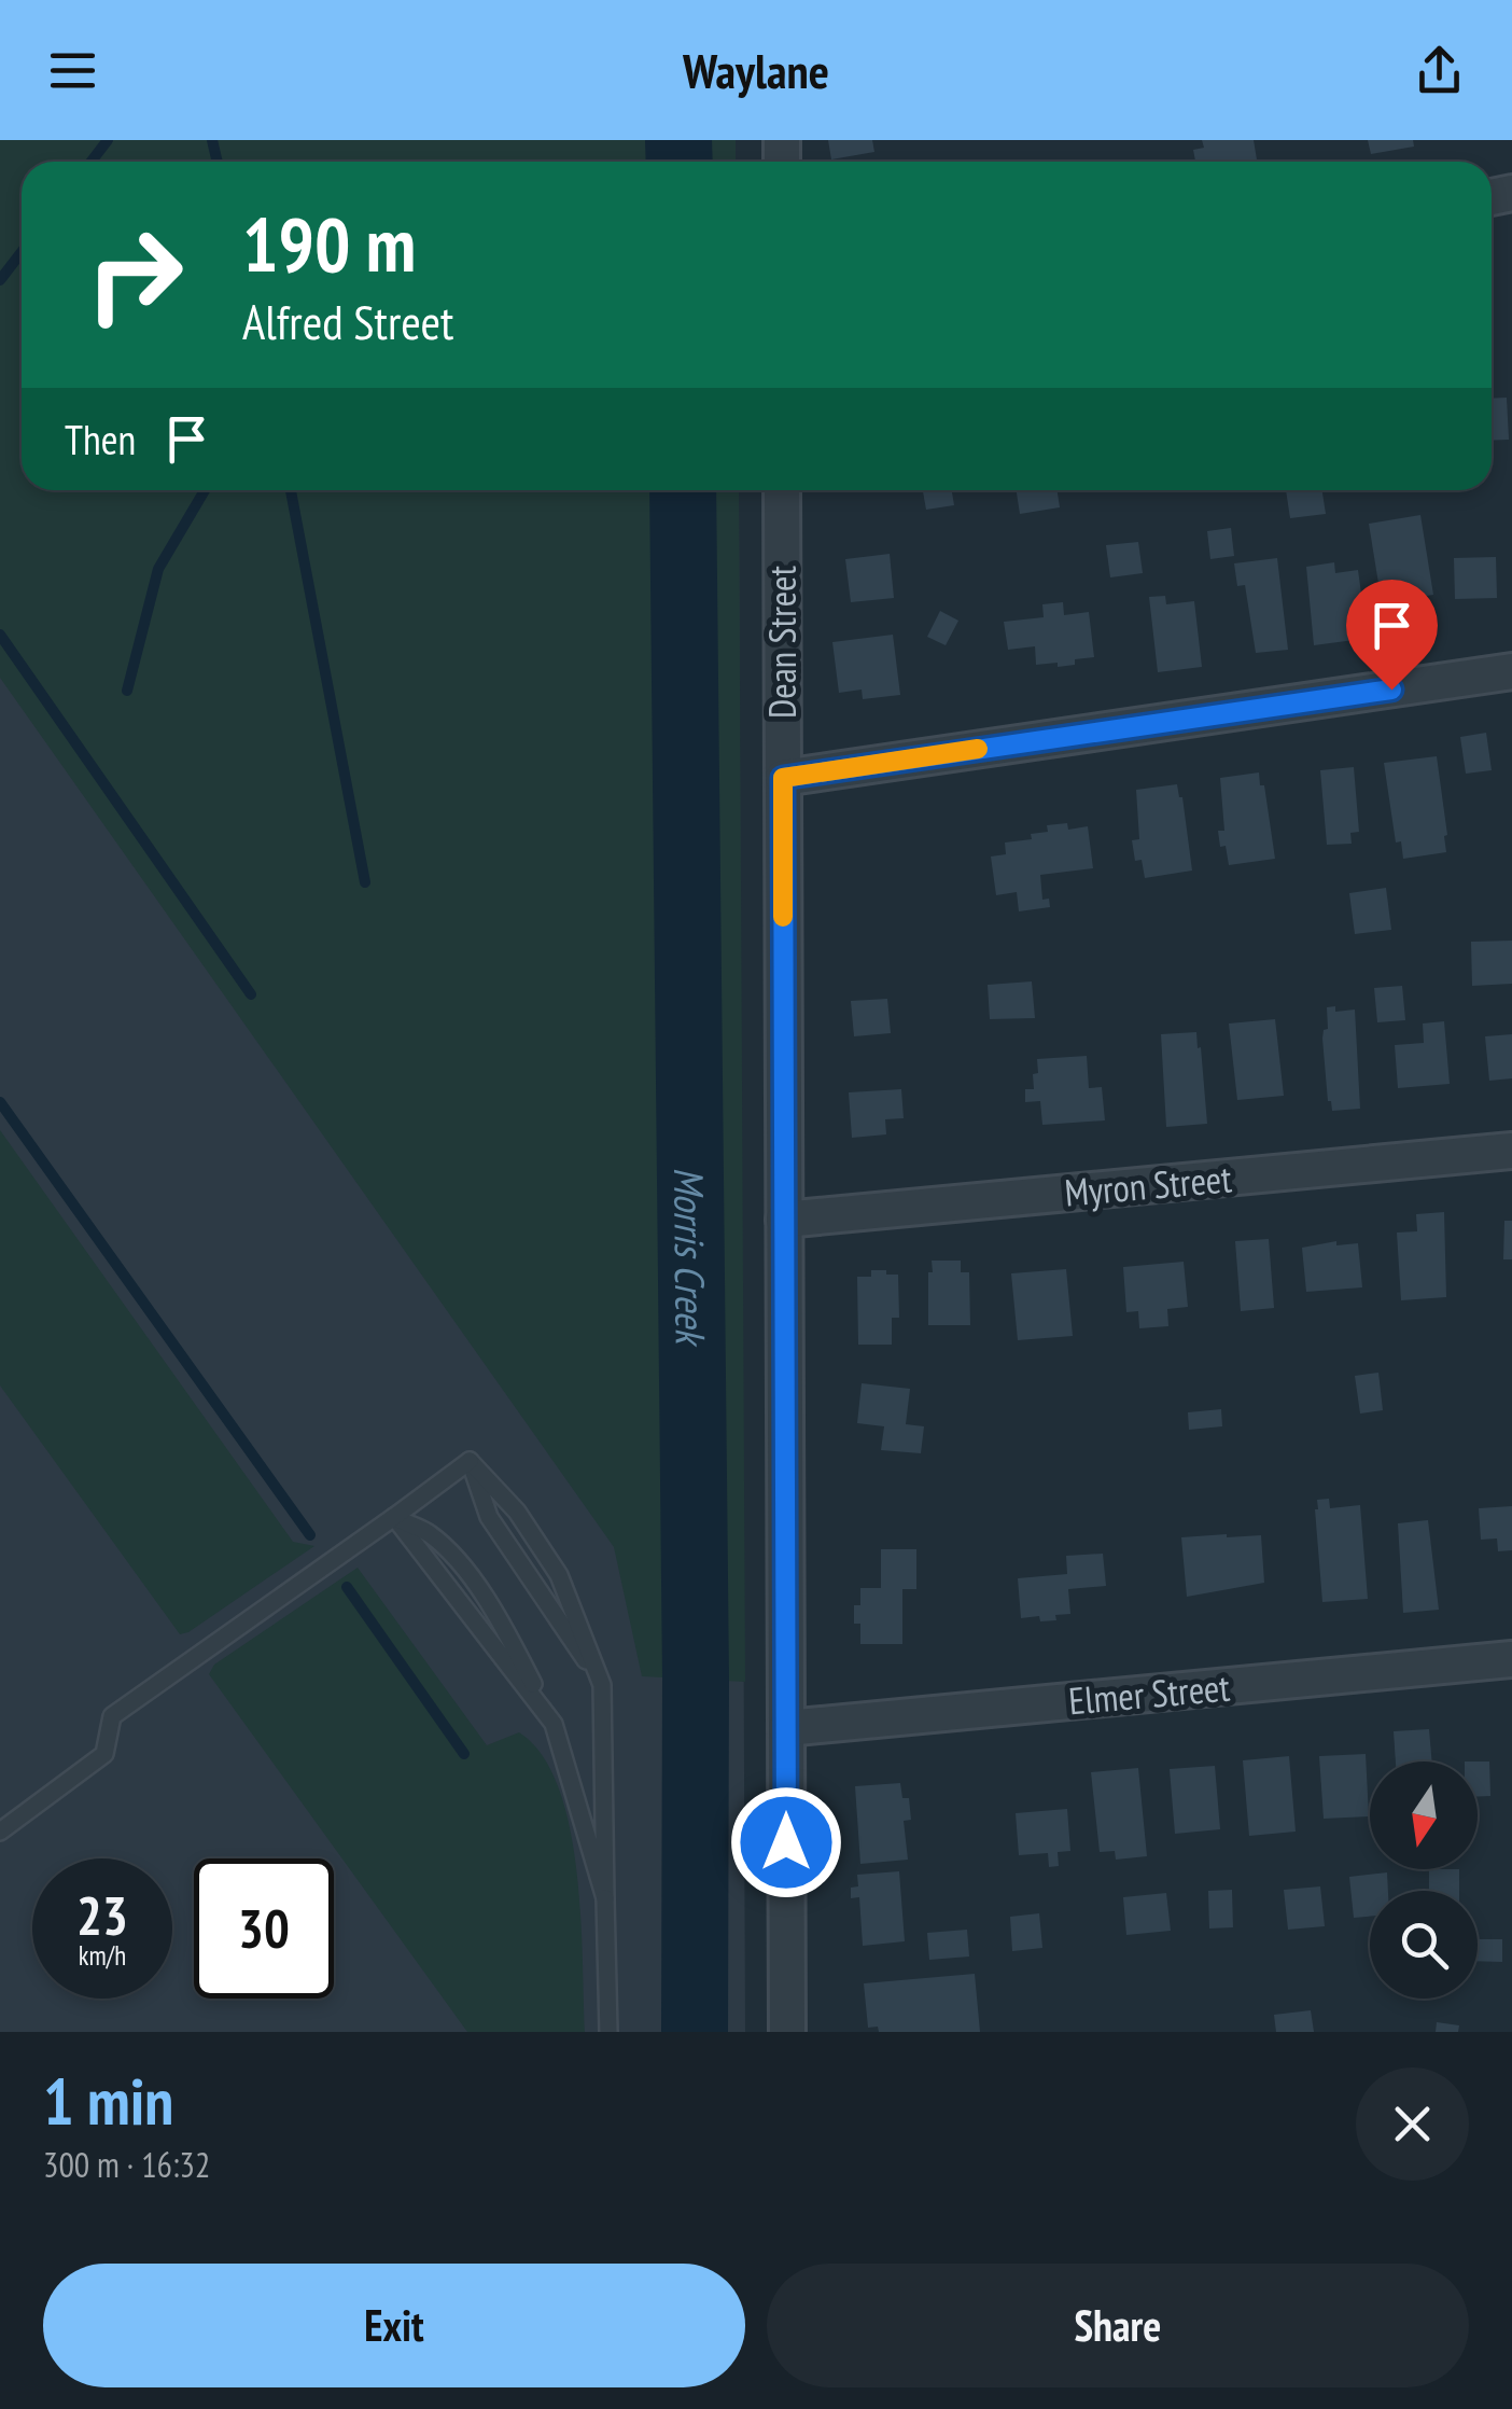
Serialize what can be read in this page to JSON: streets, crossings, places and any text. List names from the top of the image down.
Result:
{
  "streets": {
    "street": ["Dean Street", "Myron Street", "Elmer Street"]
  },
  "crossings": [
    ["Dean Street", "Myron Street"],
    ["Dean Street", "Elmer Street"]
  ],
  "water": ["Morris Creek"],
  "north": "bottom",
  "page": {
    "header": "Waylane",
    "turn": ["190 m", "Alfred Street"],
    "then": "Then",
    "speed": "23 km/h",
    "limit": "30",
    "heading": ["1 min", "300 m · 16:32"],
    "buttons": ["Exit", "Share"]
  }
}
